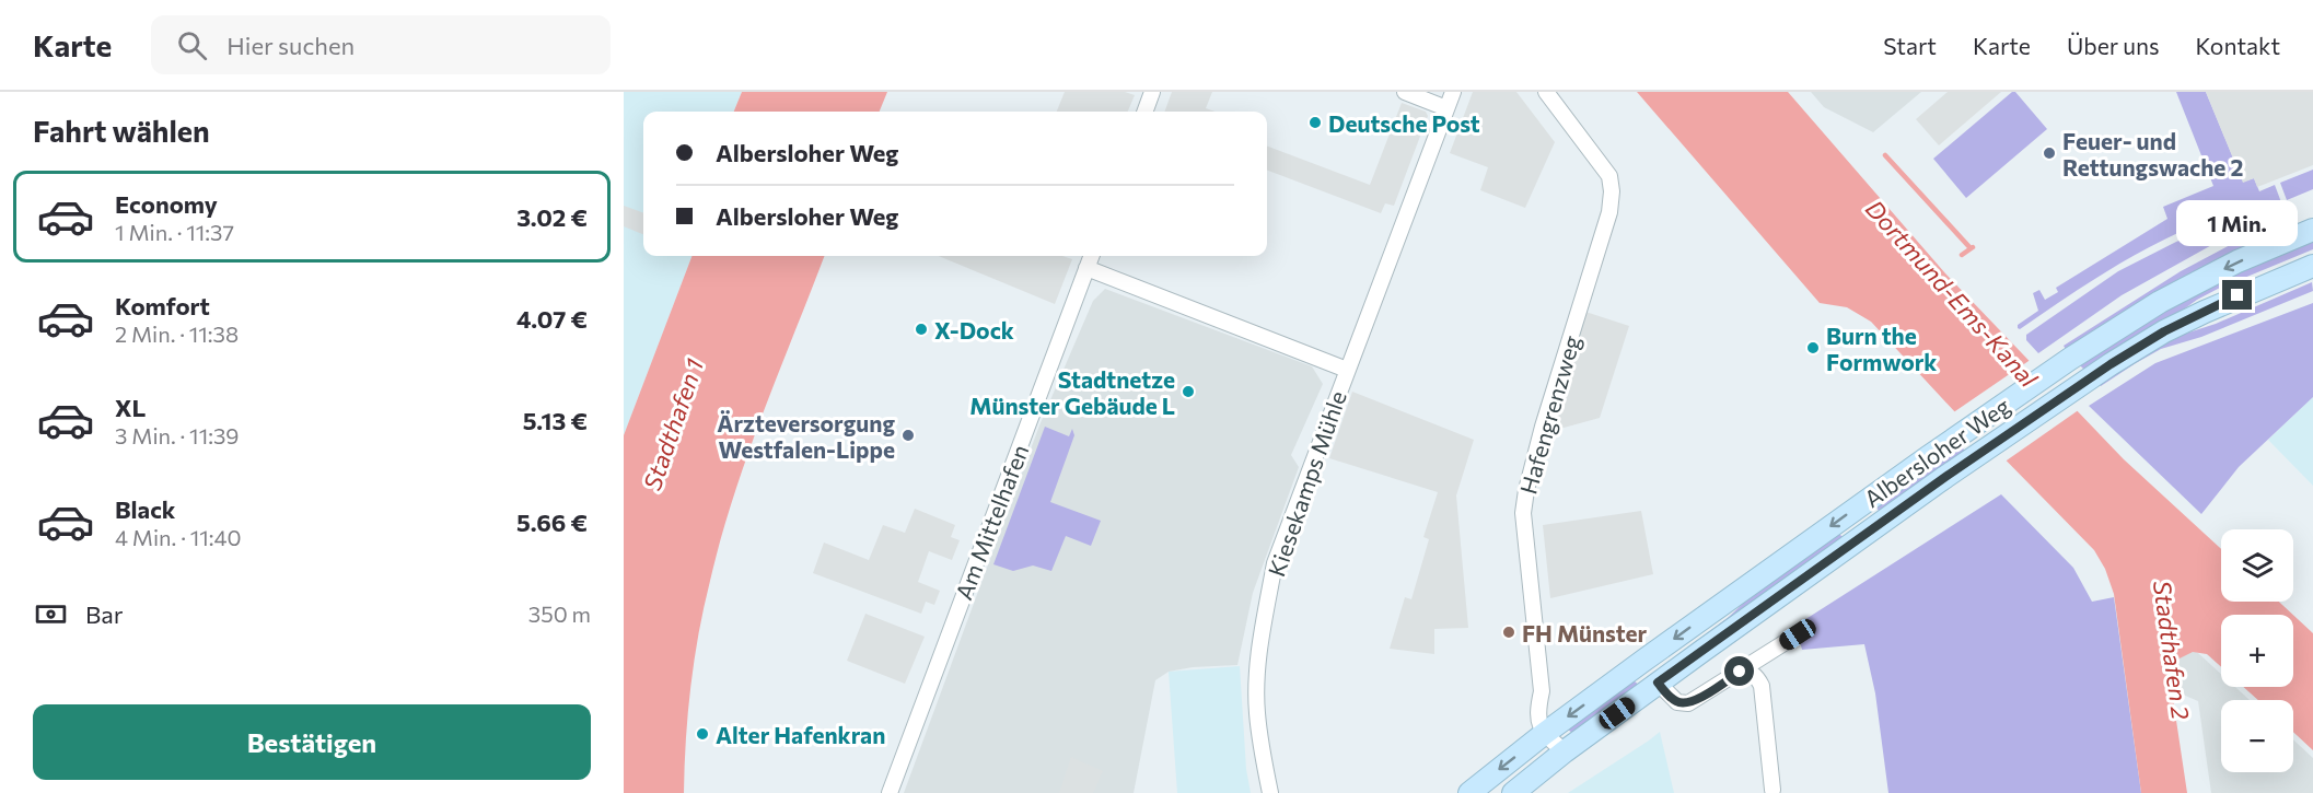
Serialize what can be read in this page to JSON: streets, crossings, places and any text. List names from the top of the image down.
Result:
{
  "streets": {
    "main road": ["Albersloher Weg"],
    "street": ["Hafengrenzweg", "Kiesekamps Mühle", "Am Mittelhafen"]
  },
  "crossings": [
    ["Hafengrenzweg", "Albersloher Weg"],
    ["Kiesekamps Mühle", "Am Mittelhafen"]
  ],
  "water": ["Dortmund-Ems-Kanal", "Stadthafen 1", "Stadthafen 2"],
  "places": [
    "Deutsche Post",
    "Feuer- und Rettungswache 2",
    "X-Dock",
    "Burn the Formwork",
    "Stadtnetze Münster Gebäude L",
    "Ärzteversorgung Westfalen-Lippe",
    "FH Münster",
    "Alter Hafenkran"
  ],
  "page": {
    "header": "Karte",
    "search": "Hier suchen",
    "nav": [
      "Start",
      "Karte",
      "Über uns",
      "Kontakt"
    ],
    "heading": "Fahrt wählen",
    "banner": ["Albersloher Weg", "Albersloher Weg"],
    "list": [
      {
        "name": "Economy",
        "note": "1 Min. · 11:37",
        "value": "3.02 €"
      },
      {
        "name": "Komfort",
        "note": "2 Min. · 11:38",
        "value": "4.07 €"
      },
      {
        "name": "XL",
        "note": "3 Min. · 11:39",
        "value": "5.13 €"
      },
      {
        "name": "Black",
        "note": "4 Min. · 11:40",
        "value": "5.66 €"
      }
    ],
    "bubble": "1 Min.",
    "map_buttons": ["+", "−"],
    "pay": ["Bar", "350 m"],
    "buttons": "Bestätigen"
  }
}
